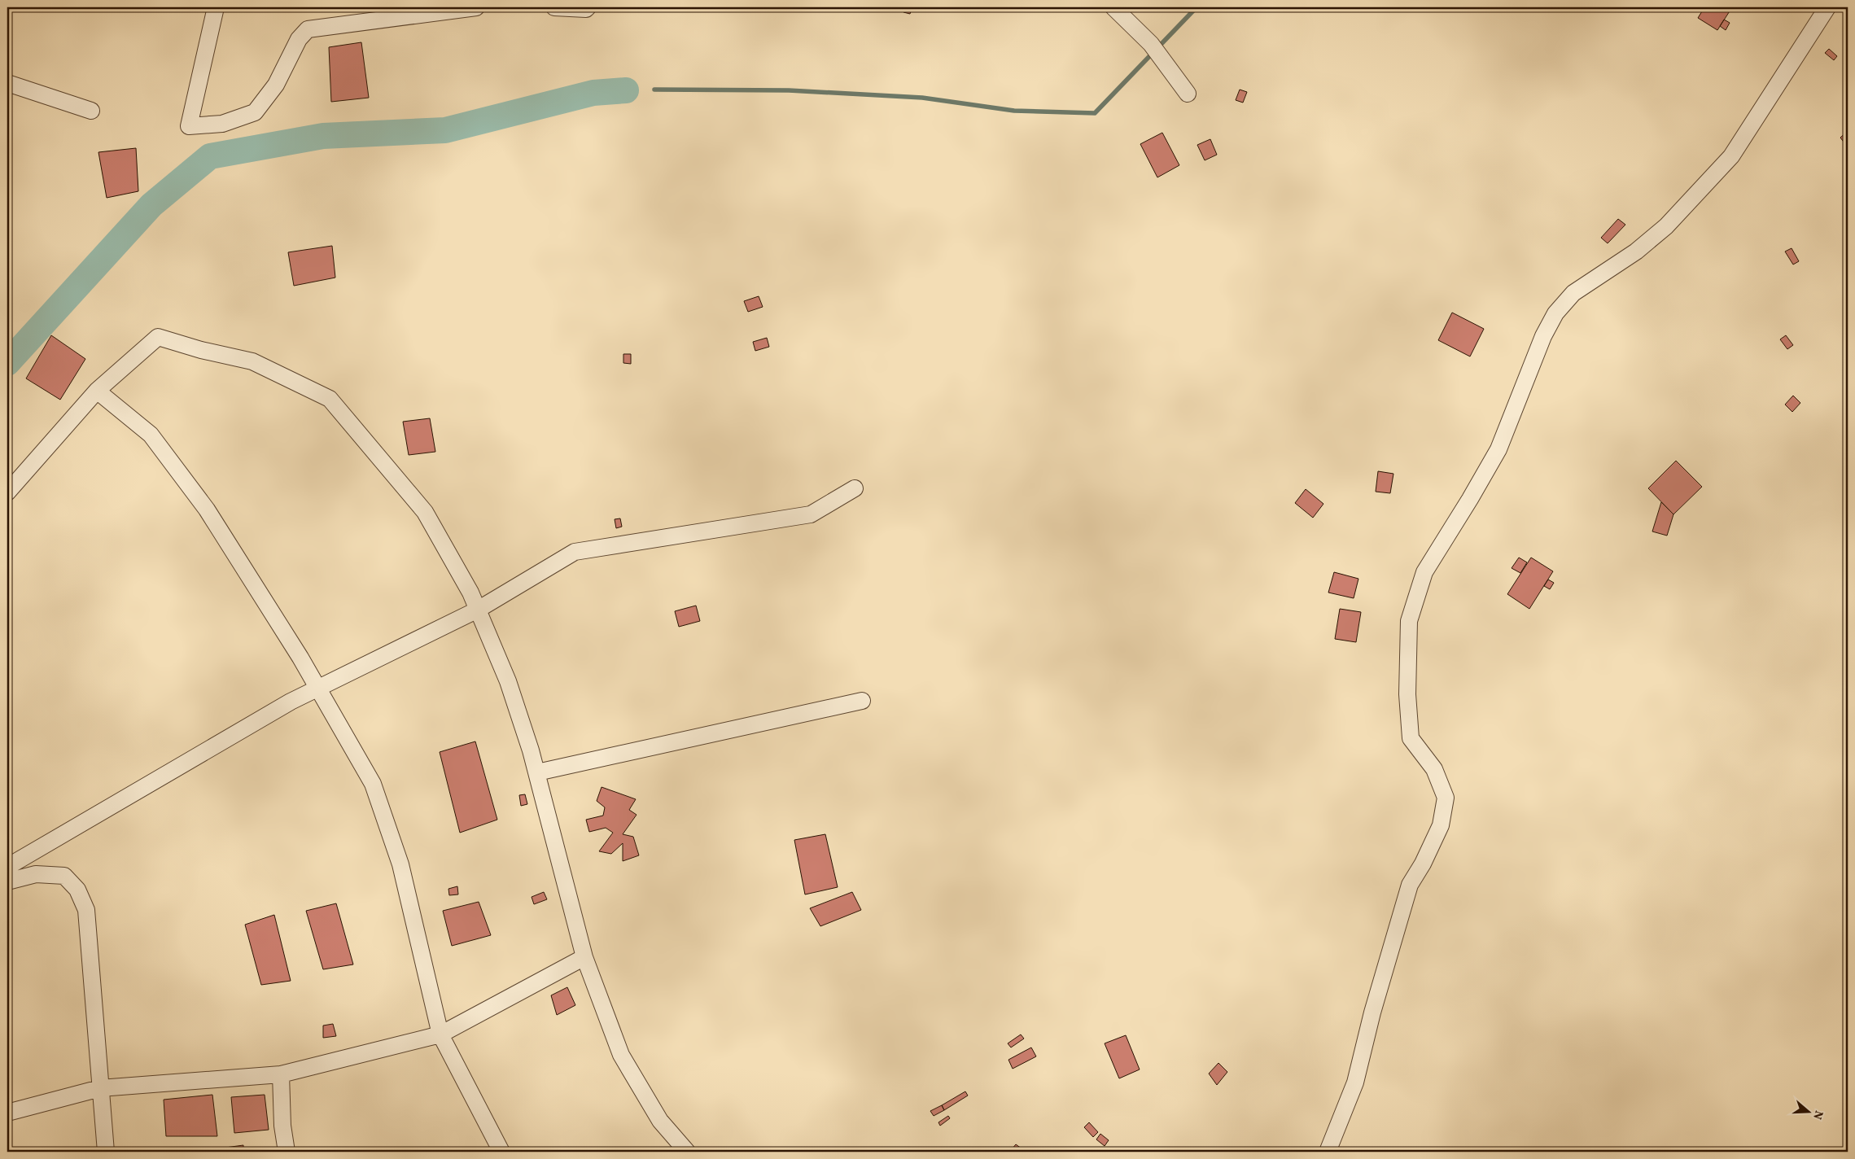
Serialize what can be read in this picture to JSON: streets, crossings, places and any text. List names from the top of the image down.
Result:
{
  "north": "right"
}
